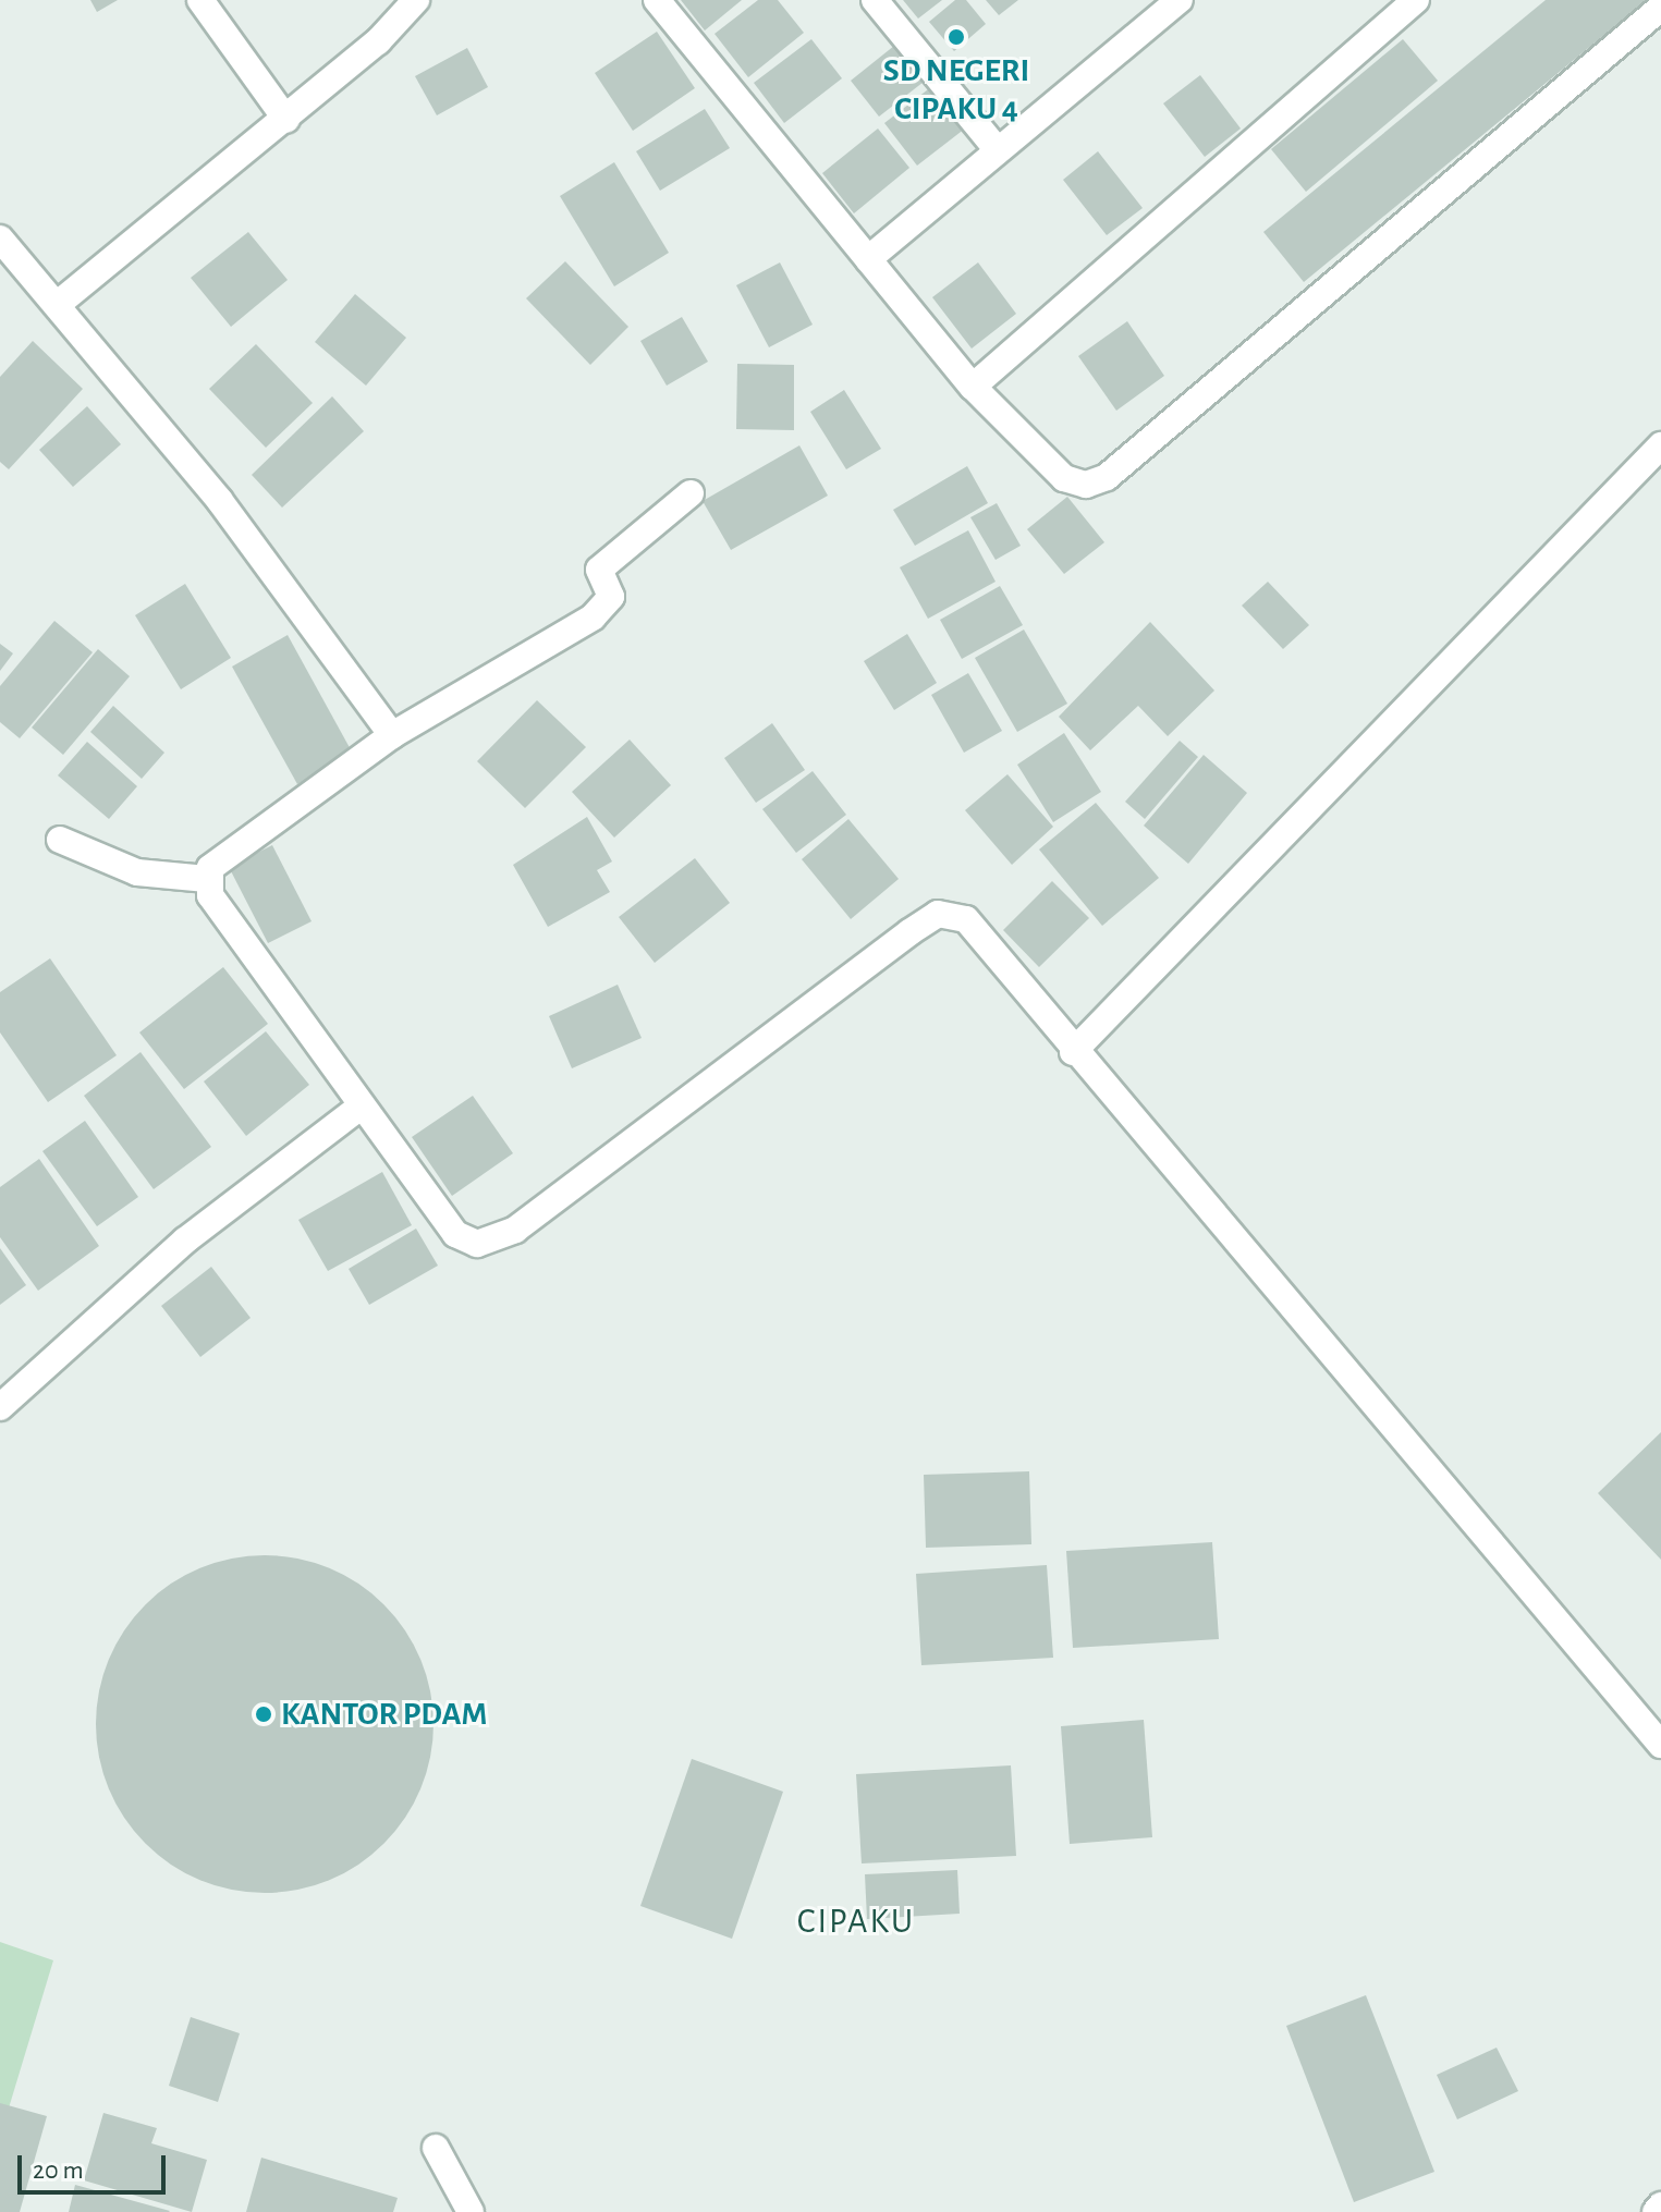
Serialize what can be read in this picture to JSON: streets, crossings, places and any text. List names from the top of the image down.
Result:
{
  "districts": ["CIPAKU"],
  "places": ["SD NEGERI CIPAKU 4", "KANTOR PDAM"],
  "scale_bar": "20 m"
}
